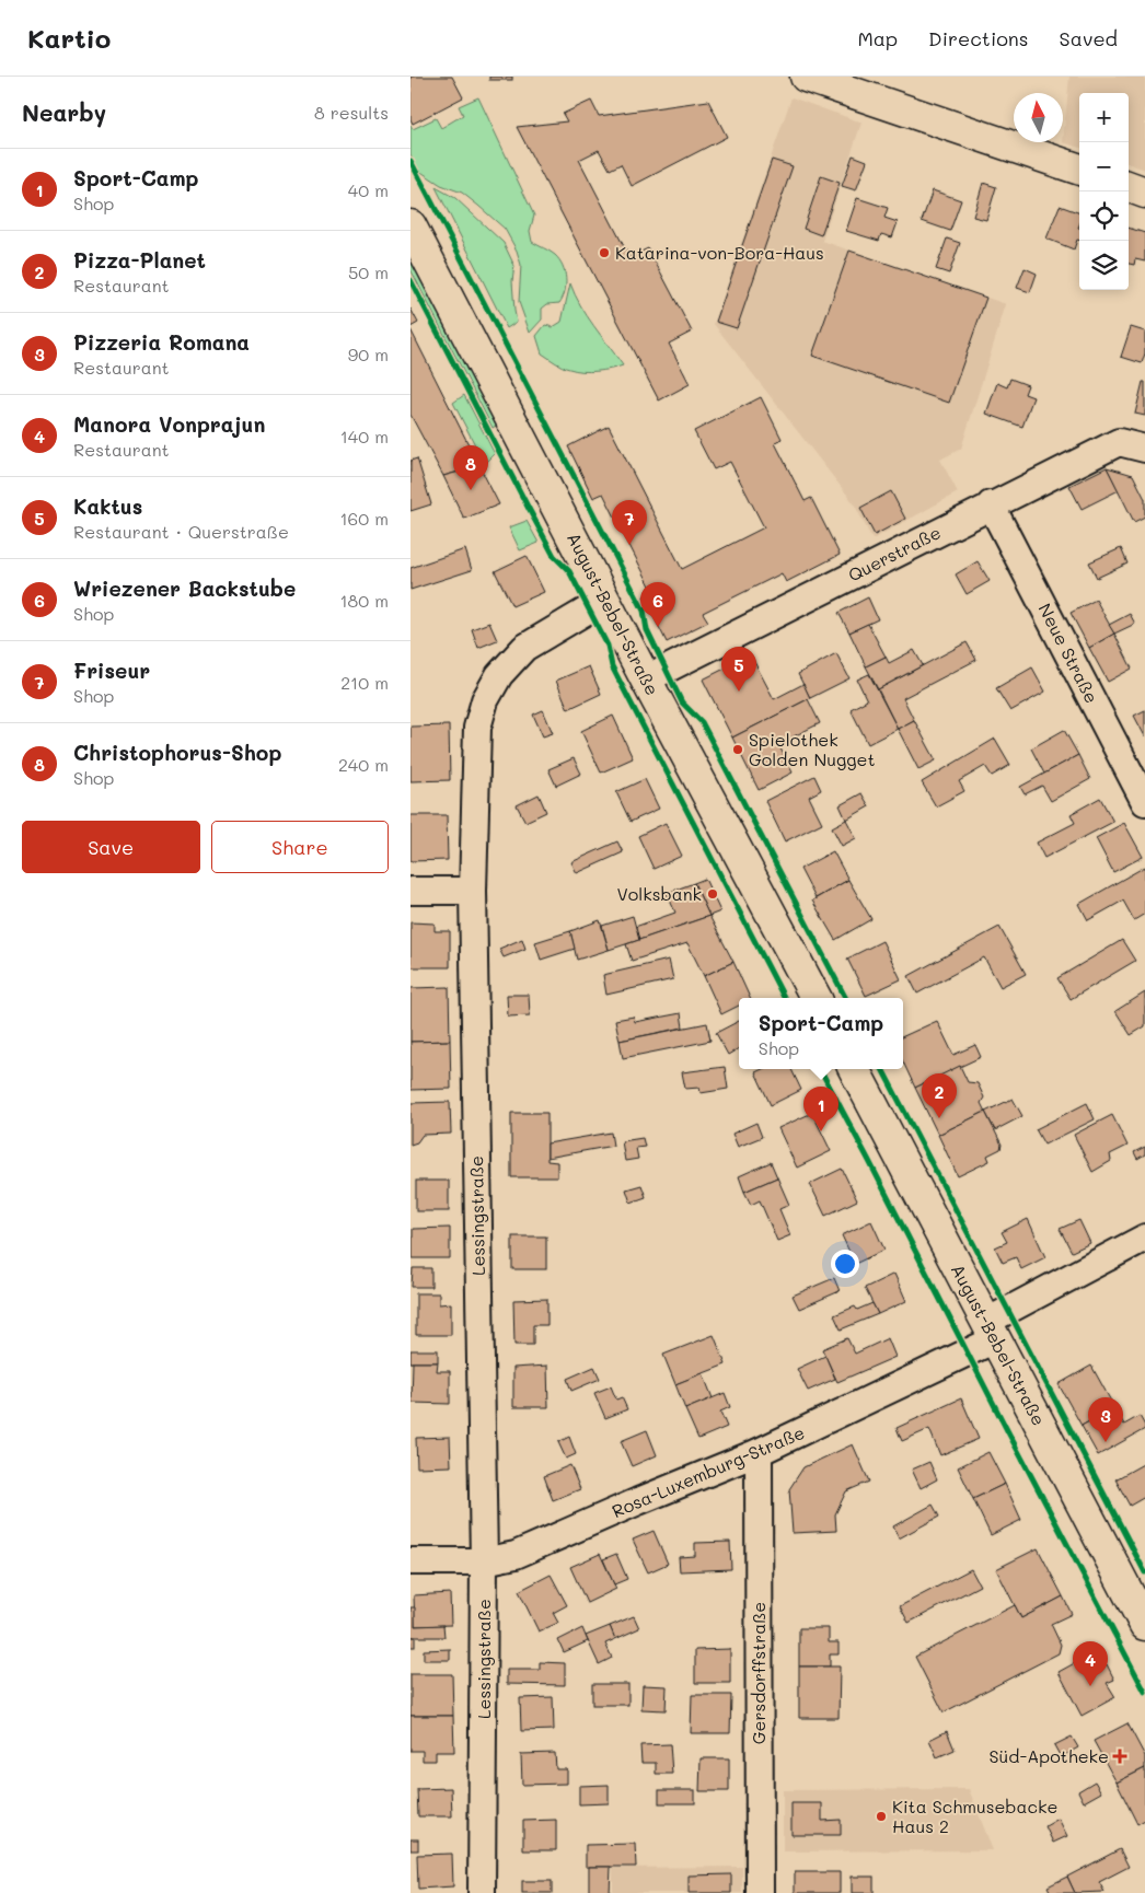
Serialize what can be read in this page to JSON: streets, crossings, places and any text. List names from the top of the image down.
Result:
{
  "streets": {
    "main road": ["August-Bebel-Straße"],
    "street": [
      "Querstraße",
      "Neue Straße",
      "Lessingstraße",
      "Rosa-Luxemburg-Straße",
      "Gersdorffstraße"
    ]
  },
  "crossings": [
    ["Querstraße", "August-Bebel-Straße"],
    ["Querstraße", "Neue Straße"],
    ["August-Bebel-Straße", "Lessingstraße"],
    ["August-Bebel-Straße", "Rosa-Luxemburg-Straße"],
    ["Lessingstraße", "Rosa-Luxemburg-Straße"],
    ["Rosa-Luxemburg-Straße", "Gersdorffstraße"]
  ],
  "places": {
    "other": [
      "Katarina-von-Bora-Haus",
      "Spielothek Golden Nugget",
      "Volksbank",
      "Kita Schmusebacke Haus 2"
    ],
    "health": ["Süd-Apotheke"]
  },
  "north": "top",
  "page": {
    "header": "Kartio",
    "nav": ["Map", "Directions", "Saved"],
    "heading": ["Nearby", "8 results"],
    "map_buttons": ["+", "−"],
    "list": [
      {
        "mark": "1",
        "name": "Sport-Camp",
        "note": "Shop",
        "value": "40 m"
      },
      {
        "mark": "2",
        "name": "Pizza-Planet",
        "note": "Restaurant",
        "value": "50 m"
      },
      {
        "mark": "3",
        "name": "Pizzeria Romana",
        "note": "Restaurant",
        "value": "90 m"
      },
      {
        "mark": "4",
        "name": "Manora Vonprajun",
        "note": "Restaurant",
        "value": "140 m"
      },
      {
        "mark": "5",
        "name": "Kaktus",
        "note": "Restaurant · Querstraße",
        "value": "160 m"
      },
      {
        "mark": "6",
        "name": "Wriezener Backstube",
        "note": "Shop",
        "value": "180 m"
      },
      {
        "mark": "7",
        "name": "Friseur",
        "note": "Shop",
        "value": "210 m"
      },
      {
        "mark": "8",
        "name": "Christophorus-Shop",
        "note": "Shop",
        "value": "240 m"
      }
    ],
    "pins": [
      "8",
      "7",
      "6",
      "5",
      "2",
      "1",
      "3",
      "4"
    ],
    "buttons": ["Save", "Share"],
    "popup": ["Sport-Camp", "Shop"]
  }
}
